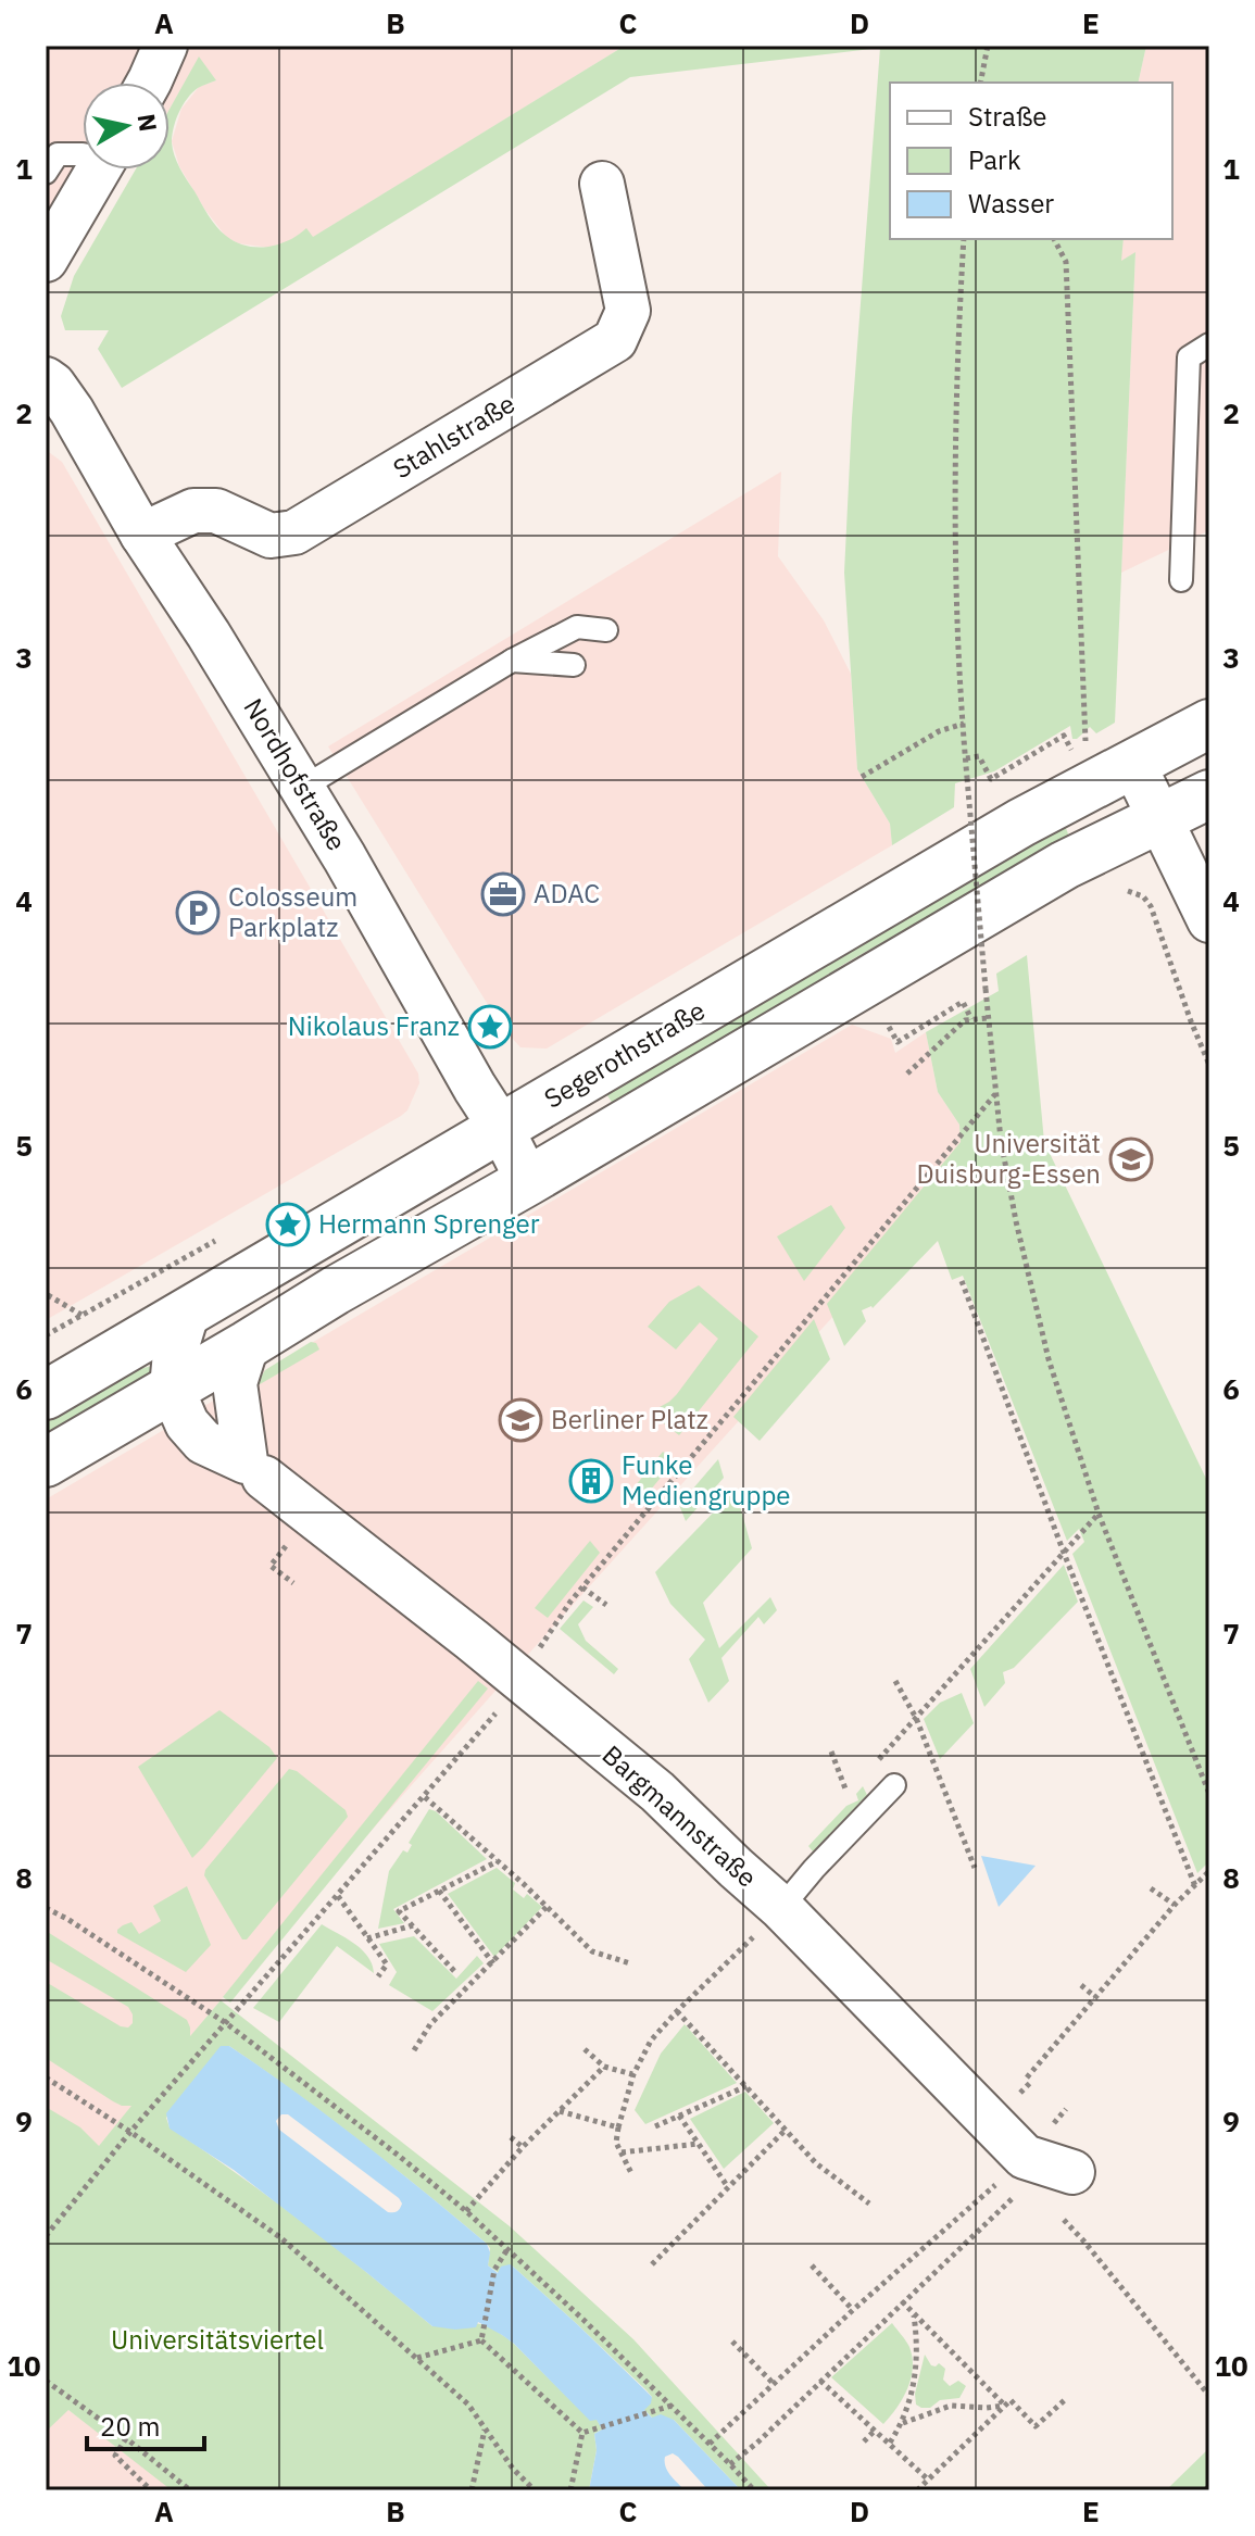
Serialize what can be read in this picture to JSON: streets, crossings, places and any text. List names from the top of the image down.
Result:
{
  "streets": {
    "main road": ["Segerothstraße"],
    "street": ["Stahlstraße", "Nordhofstraße", "Bargmannstraße"]
  },
  "crossings": [
    ["Stahlstraße", "Nordhofstraße"],
    ["Nordhofstraße", "Segerothstraße"]
  ],
  "parks": ["Universitätsviertel"],
  "places": {
    "office": ["ADAC"],
    "parking": ["Colosseum Parkplatz"],
    "place": ["Nikolaus Franz", "Hermann Sprenger"],
    "school or university": ["Universität Duisburg-Essen", "Berliner Platz"],
    "building": ["Funke Mediengruppe"]
  },
  "legend": ["Straße", "Park", "Wasser"],
  "scale_bar": "20 m",
  "north": "right",
  "grid": {
    "columns": [
      "A",
      "B",
      "C",
      "D",
      "E"
    ],
    "rows": [
      "1",
      "2",
      "3",
      "4",
      "5",
      "6",
      "7",
      "8",
      "9",
      "10"
    ]
  }
}
